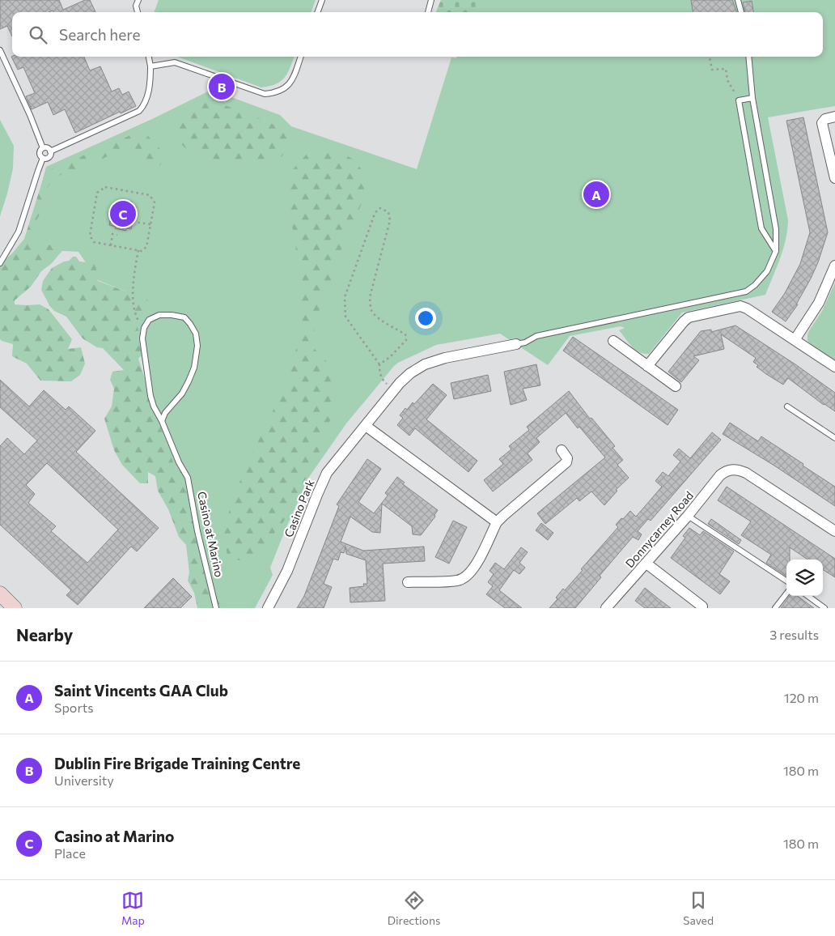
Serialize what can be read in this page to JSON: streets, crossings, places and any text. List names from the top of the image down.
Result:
{
  "streets": {
    "street": ["Casino Park", "Donnycarney Road"],
    "lane": ["Casino at Marino"]
  },
  "page": {
    "search": "Search here",
    "pins": ["B", "A", "C"],
    "heading": ["Nearby", "3 results"],
    "list": [
      {
        "mark": "A",
        "name": "Saint Vincents GAA Club",
        "note": "Sports",
        "value": "120 m"
      },
      {
        "mark": "B",
        "name": "Dublin Fire Brigade Training Centre",
        "note": "University",
        "value": "180 m"
      },
      {
        "mark": "C",
        "name": "Casino at Marino",
        "note": "Place",
        "value": "180 m"
      }
    ],
    "nav": ["Map", "Directions", "Saved"]
  }
}
